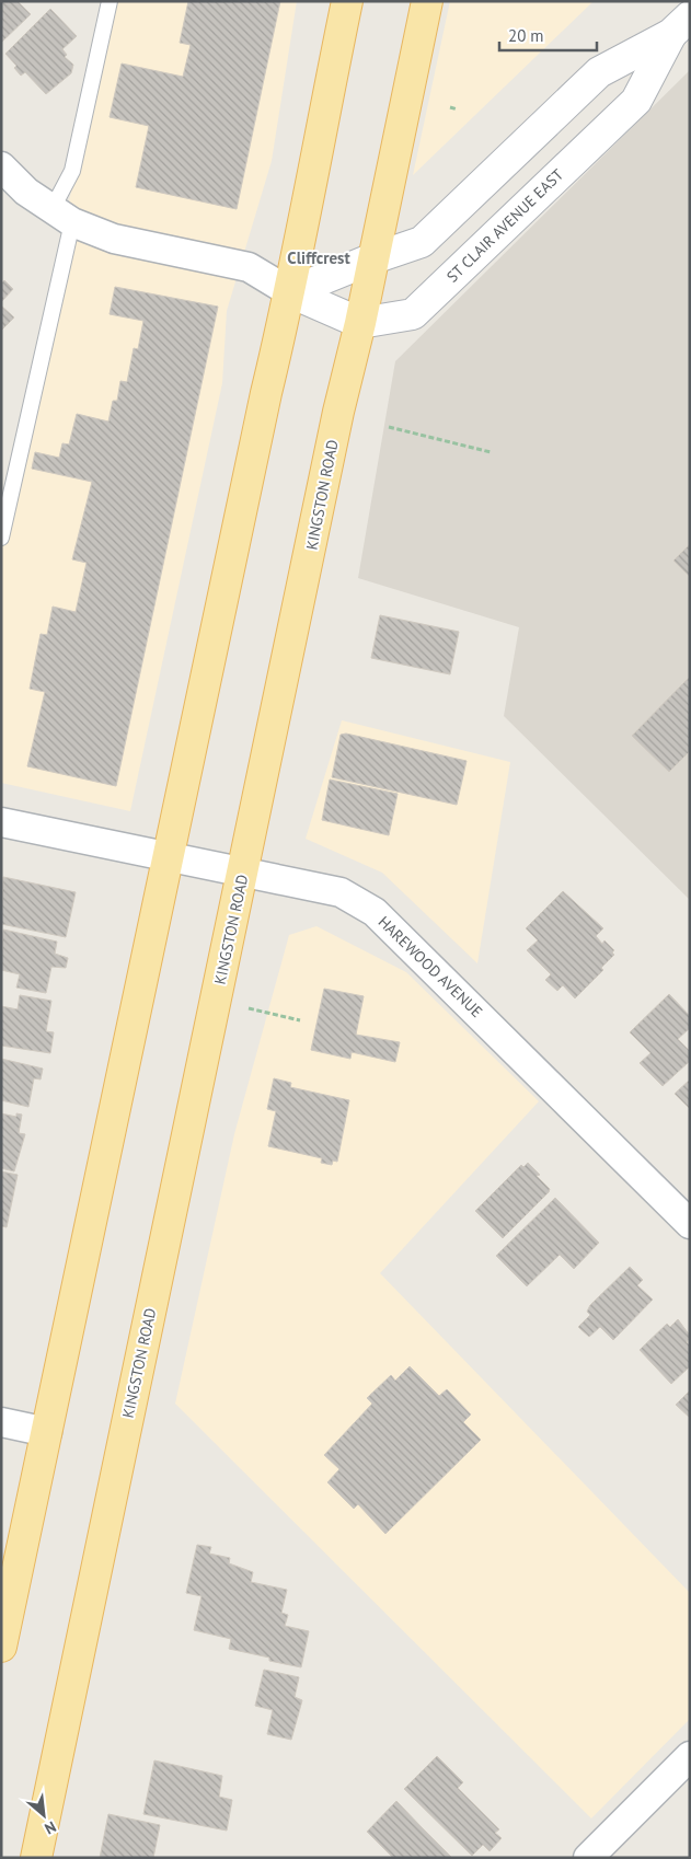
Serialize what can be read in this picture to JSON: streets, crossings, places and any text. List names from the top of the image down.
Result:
{
  "streets": {
    "main road": ["ST CLAIR AVENUE EAST", "KINGSTON ROAD"],
    "street": ["HAREWOOD AVENUE"]
  },
  "crossings": [
    ["ST CLAIR AVENUE EAST", "KINGSTON ROAD"],
    ["KINGSTON ROAD", "HAREWOOD AVENUE"]
  ],
  "districts": ["Cliffcrest"],
  "scale_bar": "20 m",
  "north": "bottom right"
}
